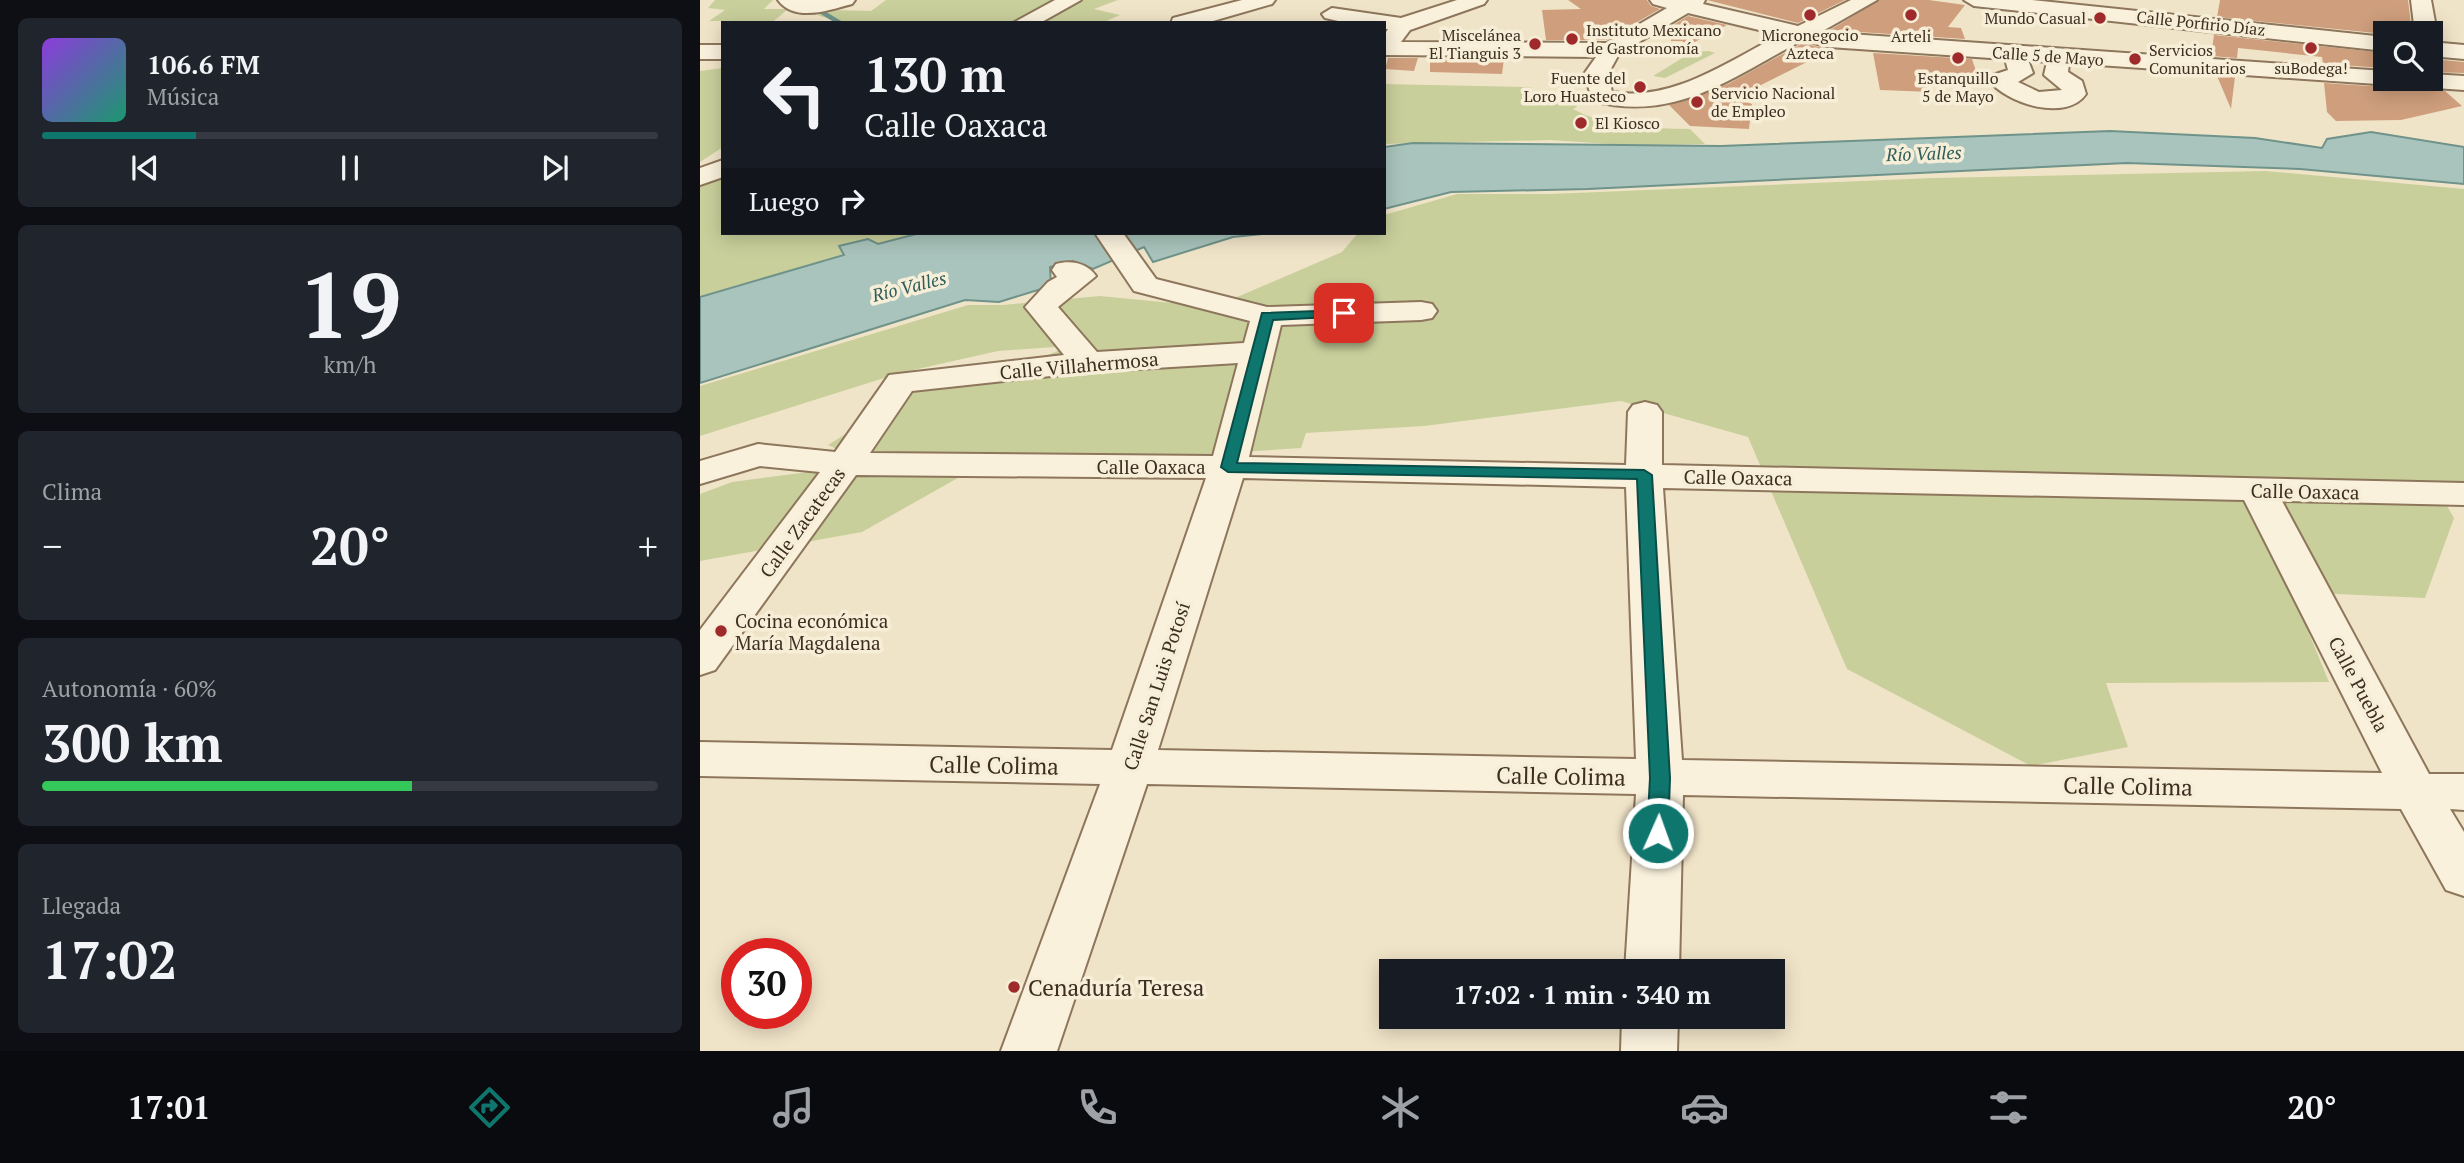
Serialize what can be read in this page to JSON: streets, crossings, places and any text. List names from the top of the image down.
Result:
{
  "streets": {
    "street": [
      "Calle Porfirio Díaz",
      "Calle 5 de Mayo",
      "Calle Villahermosa",
      "Calle Oaxaca",
      "Calle Zacatecas",
      "Calle Puebla",
      "Calle San Luis Potosí",
      "Calle Colima"
    ]
  },
  "crossings": [
    ["Calle Villahermosa", "Calle Zacatecas"],
    ["Calle Villahermosa", "Calle San Luis Potosí"],
    ["Calle Oaxaca", "Calle Zacatecas"],
    ["Calle Oaxaca", "Calle Puebla"],
    ["Calle Oaxaca", "Calle San Luis Potosí"],
    ["Calle Puebla", "Calle Colima"],
    ["Calle San Luis Potosí", "Calle Colima"]
  ],
  "water": ["Río Valles"],
  "places": [
    "Micronegocio Azteca",
    "Arteli",
    "Mundo Casual",
    "Instituto Mexicano de Gastronomía",
    "Miscelánea El Tianguis 3",
    "suBodega!",
    "Estanquillo 5 de Mayo",
    "Servicios Comunitarios",
    "Fuente del Loro Huasteco",
    "Servicio Nacional de Empleo",
    "El Kiosco",
    "Cocina económica María Magdalena",
    "Cenaduría Teresa"
  ],
  "page": {
    "turn": ["130 m", "Calle Oaxaca"],
    "song": ["106.6 FM", "Música"],
    "then": "Luego",
    "tile": [
      ["19", "km/h"],
      "Clima",
      ["Autonomía · 60%", "300 km"],
      ["Llegada", "17:02"]
    ],
    "heat": ["−", "20°", "+"],
    "limit": "30",
    "trip": "17:02 · 1 min · 340 m",
    "tabs": ["17:01", "20°"]
  }
}
